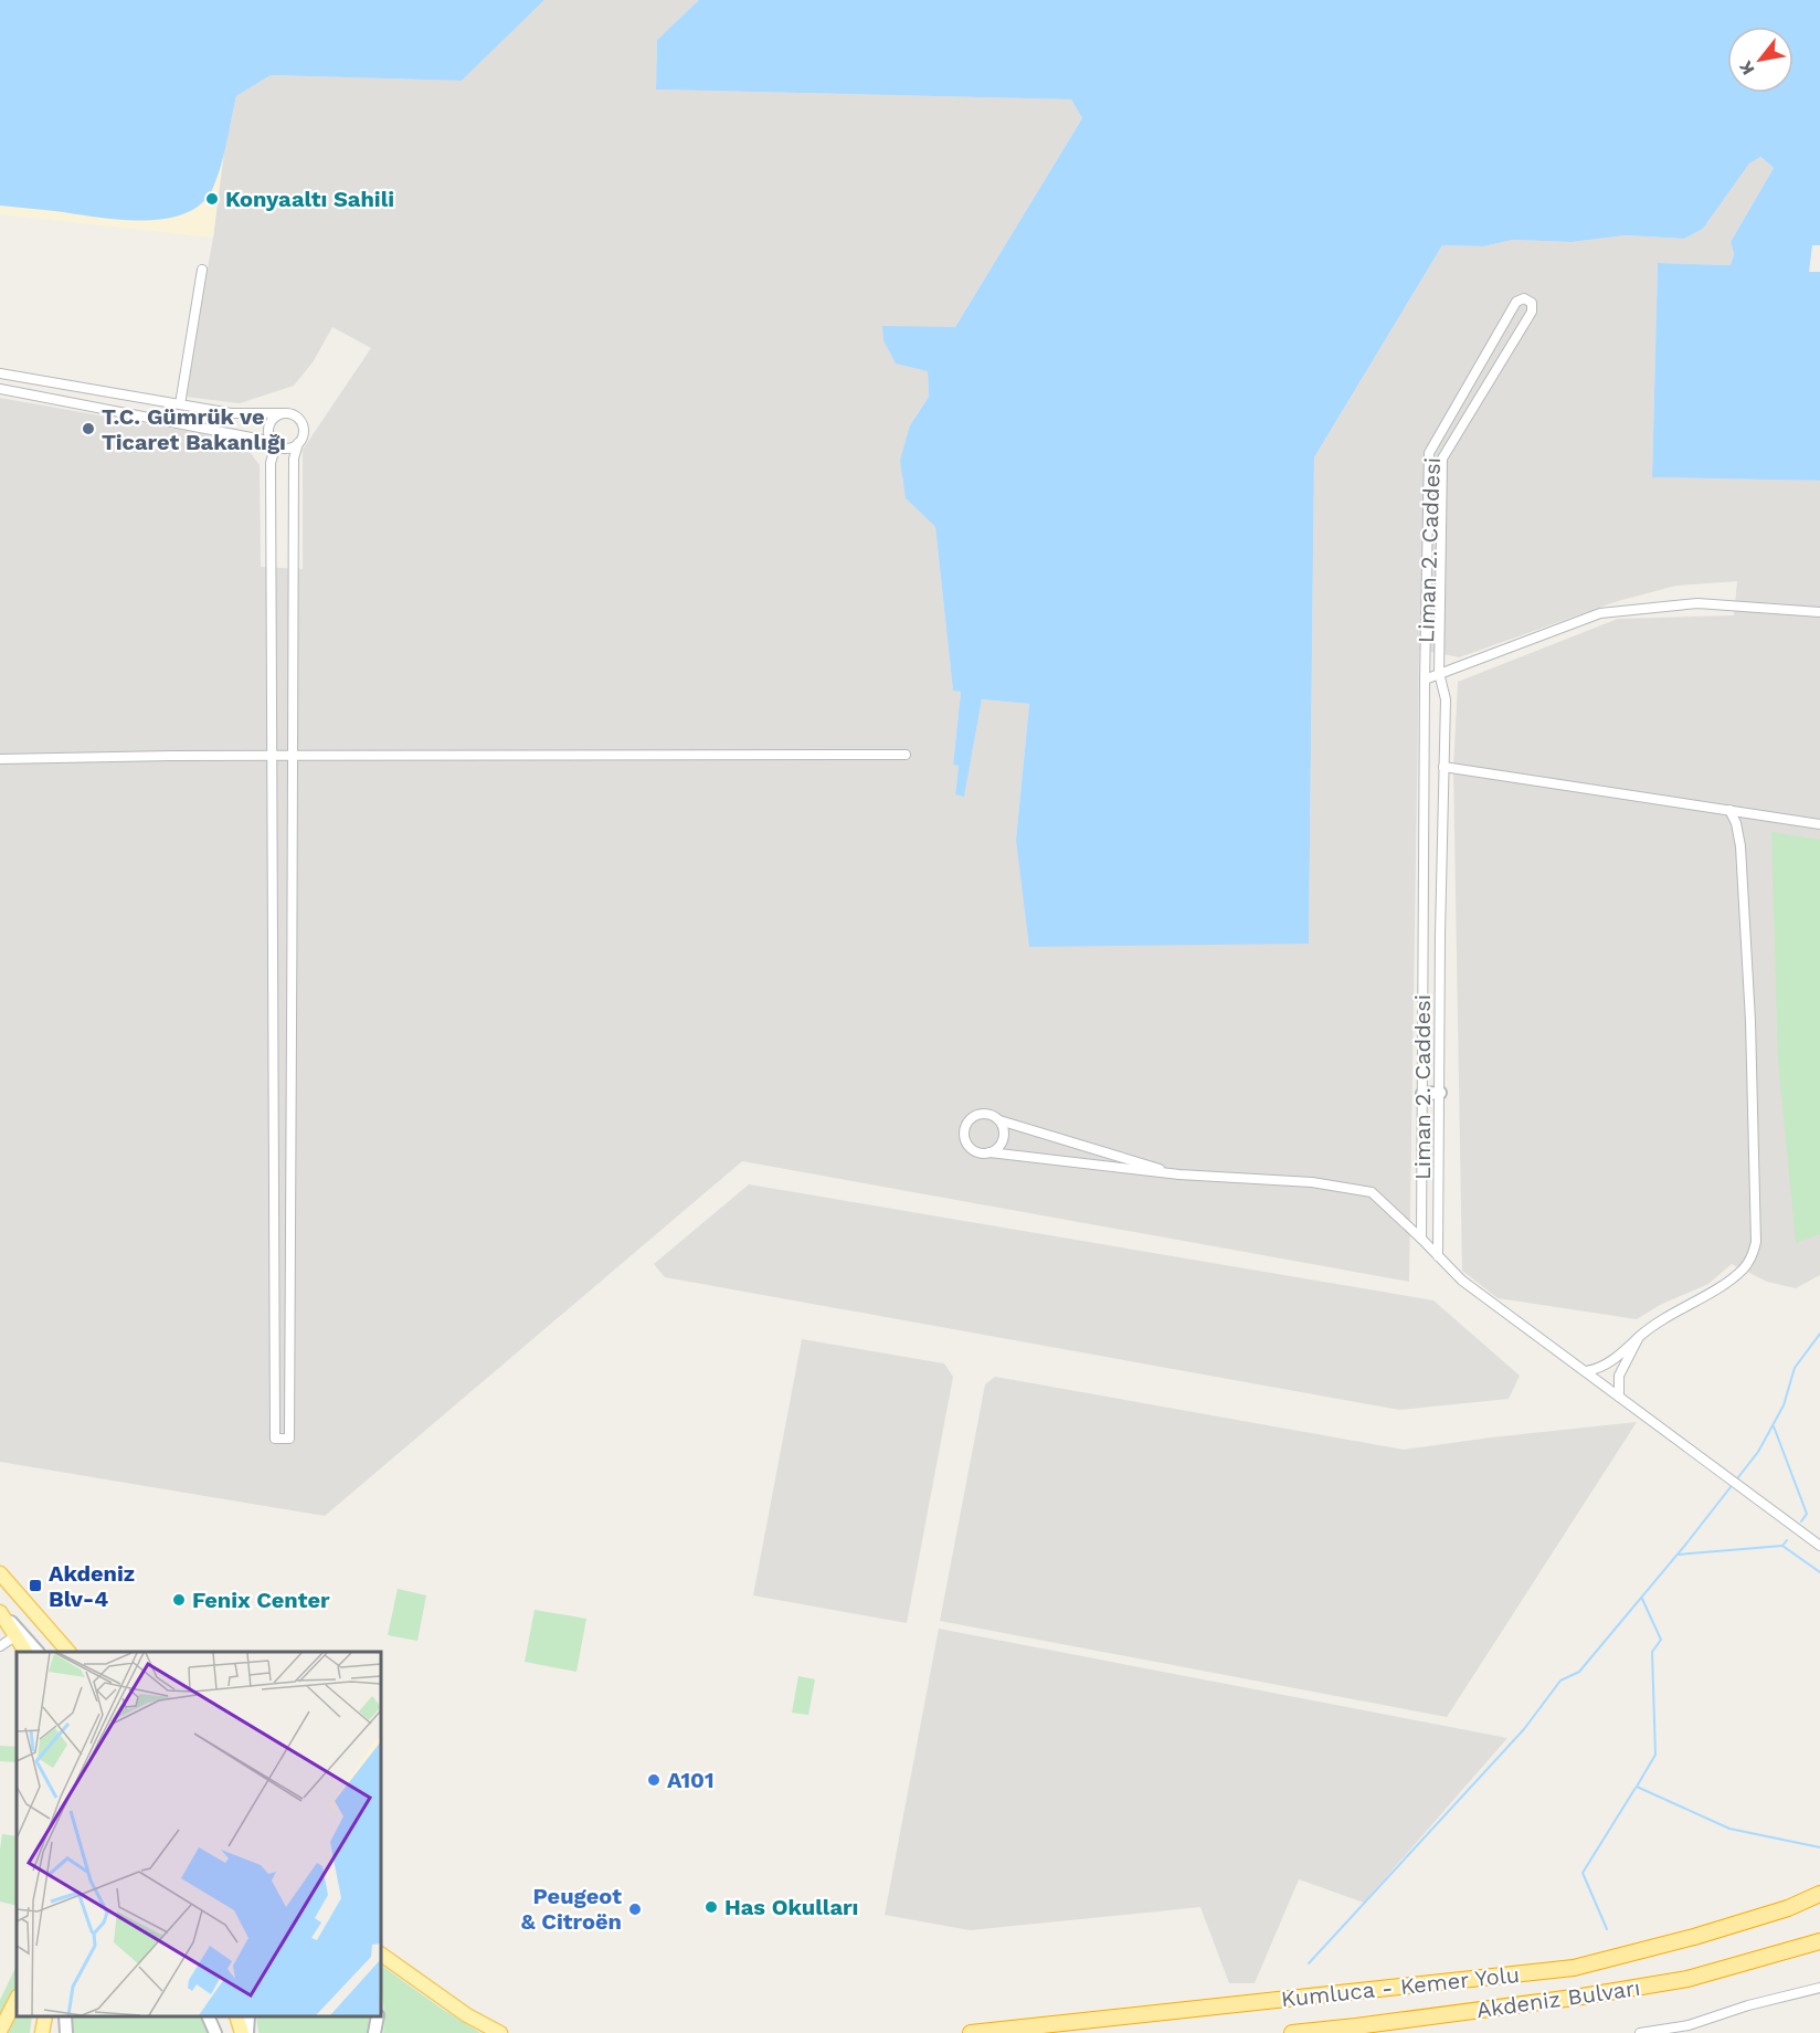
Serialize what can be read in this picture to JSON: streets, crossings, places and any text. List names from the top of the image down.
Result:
{
  "streets": {
    "highway": ["Kumluca - Kemer Yolu", "Akdeniz Bulvarı"],
    "street": ["Liman 2. Caddesi"]
  },
  "places": {
    "other": [
      "Konyaaltı Sahili",
      "T.C. Gümrük ve Ticaret Bakanlığı",
      "Fenix Center",
      "A101",
      "Has Okulları",
      "Peugeot & Citroën"
    ],
    "transit": ["Akdeniz Blv-4"]
  },
  "north": "bottom left"
}
